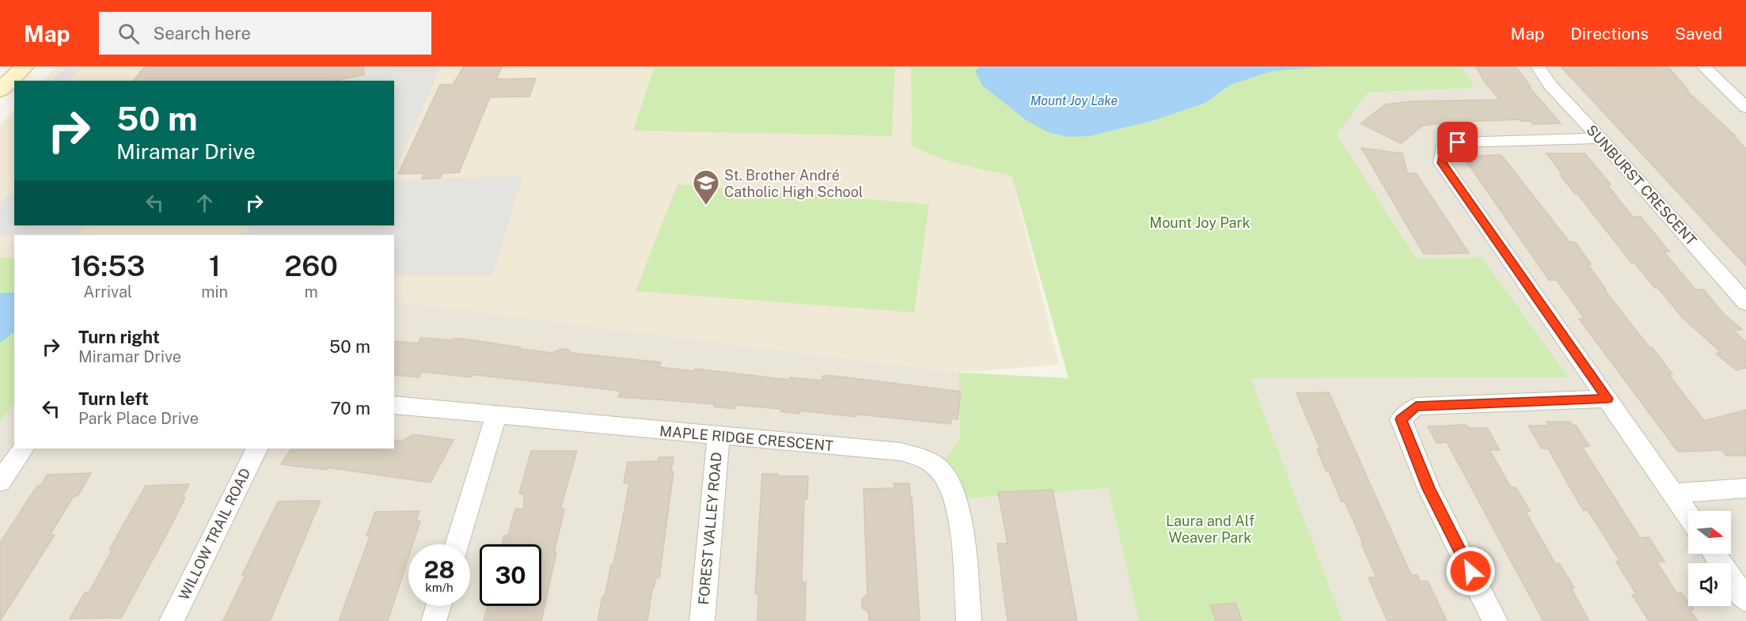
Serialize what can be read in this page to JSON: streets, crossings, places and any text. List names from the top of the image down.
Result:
{
  "streets": {
    "street": [
      "SUNBURST CRESCENT",
      "MAPLE RIDGE CRESCENT",
      "FOREST VALLEY ROAD",
      "WILLOW TRAIL ROAD"
    ]
  },
  "crossings": [
    ["MAPLE RIDGE CRESCENT", "FOREST VALLEY ROAD"]
  ],
  "water": ["Mount Joy Lake"],
  "parks": ["Mount Joy Park", "Laura and Alf Weaver Park"],
  "places": {
    "school or university": ["St. Brother André Catholic High School"]
  },
  "north": "right",
  "page": {
    "header": "Map",
    "search": "Search here",
    "nav": ["Map", "Directions", "Saved"],
    "turn": ["50 m", "Miramar Drive"],
    "eta": [
      "16:53",
      "Arrival",
      "1",
      "min",
      "260",
      "m"
    ],
    "list": [
      {
        "name": "Turn right",
        "note": "Miramar Drive",
        "value": "50 m"
      },
      {
        "name": "Turn left",
        "note": "Park Place Drive",
        "value": "70 m"
      }
    ],
    "speed": "28 km/h",
    "limit": "30"
  }
}
